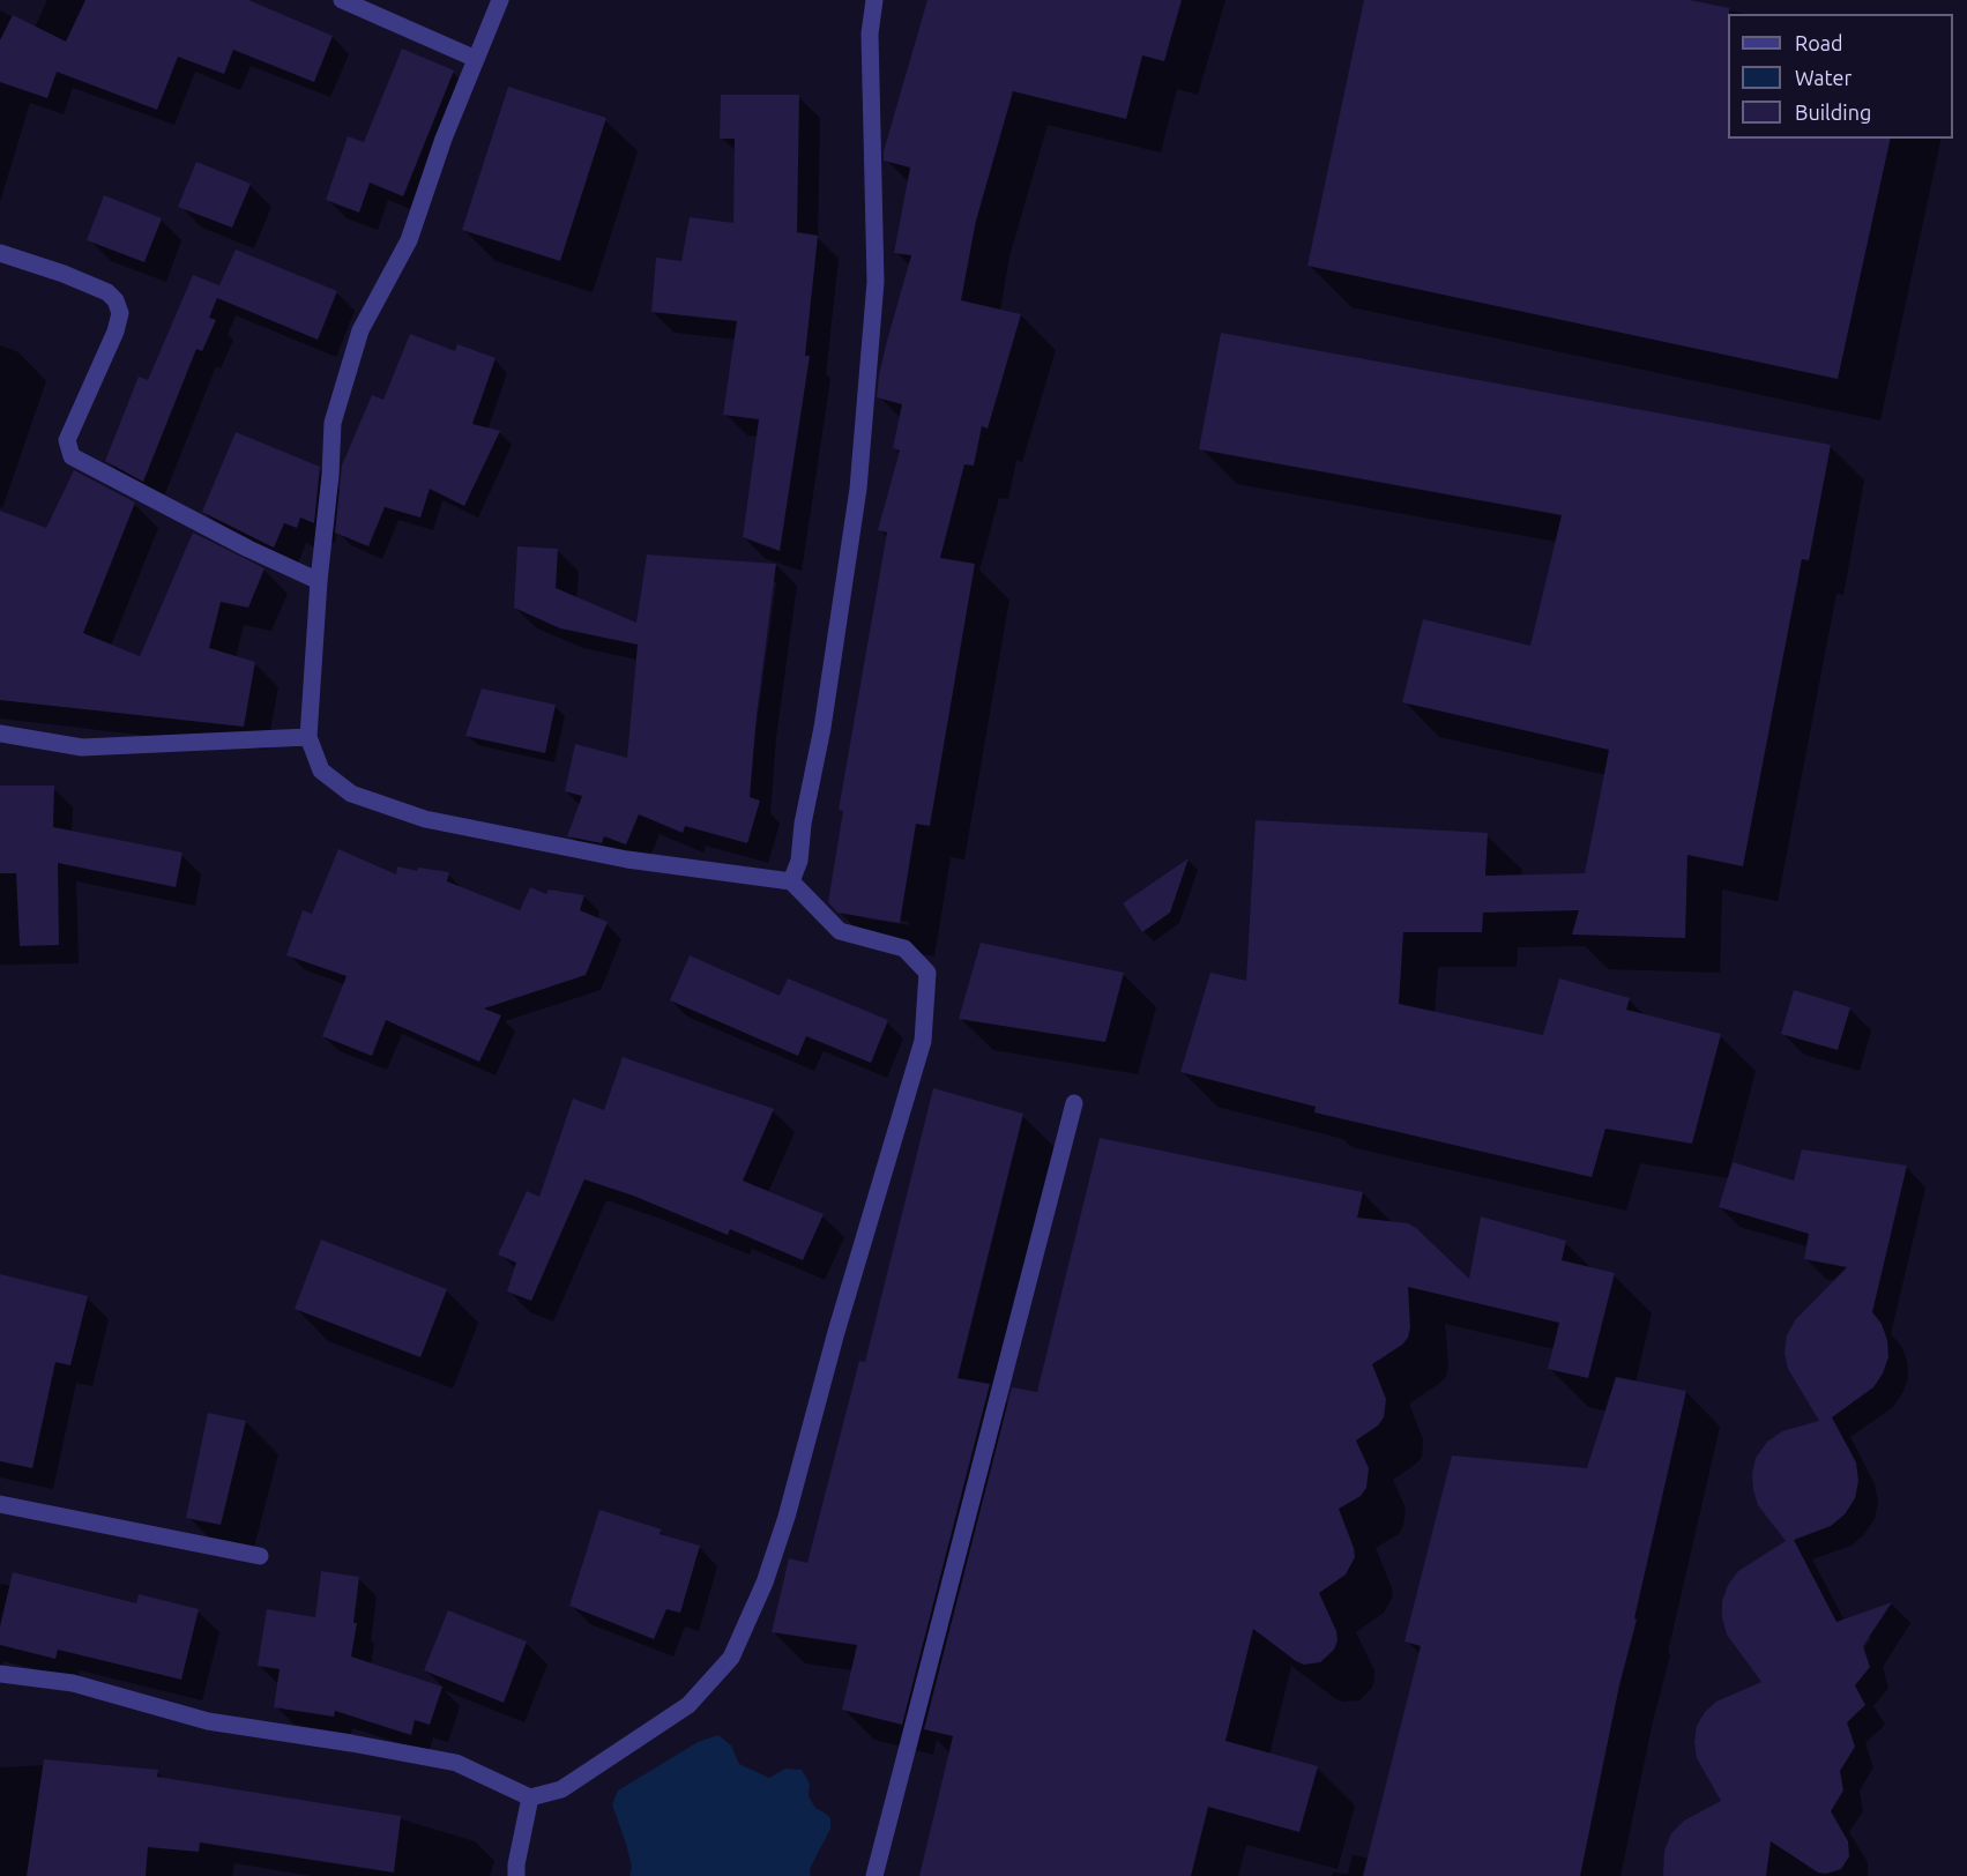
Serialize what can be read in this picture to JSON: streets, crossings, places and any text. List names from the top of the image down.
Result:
{
  "legend": ["Road", "Water", "Building"]
}
